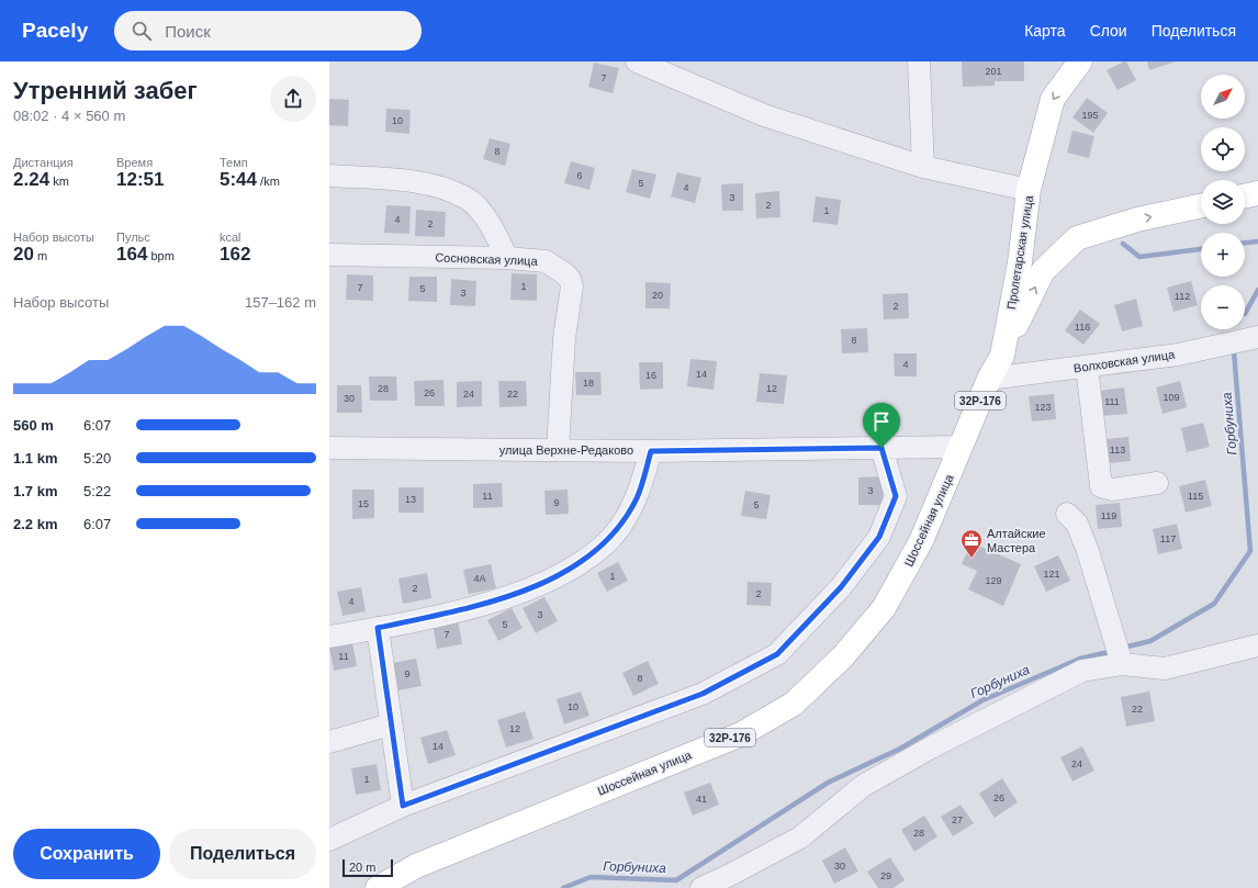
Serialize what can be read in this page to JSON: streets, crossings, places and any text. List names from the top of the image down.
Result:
{
  "streets": {
    "main road": ["Пролетарская улица", "32Р-176", "Шоссейная улица"],
    "street": ["Сосновская улица", "Волховская улица", "улица Верхне-Редаково"]
  },
  "crossings": [
    ["Пролетарская улица", "Волховская улица"],
    ["Пролетарская улица", "улица Верхне-Редаково"],
    ["Пролетарская улица", "Шоссейная улица"],
    ["Сосновская улица", "улица Верхне-Редаково"],
    ["улица Верхне-Редаково", "Шоссейная улица"]
  ],
  "water": ["Горбуниха"],
  "places": {
    "office": ["Алтайские Мастера"]
  },
  "house_numbers": [
    "201",
    "7",
    "195",
    "10",
    "8",
    "6",
    "5",
    "4",
    "3",
    "2",
    "1",
    "4",
    "2",
    "1",
    "7",
    "5",
    "3",
    "20",
    "112",
    "2",
    "116",
    "8",
    "4",
    "14",
    "16",
    "18",
    "28",
    "12",
    "26",
    "24",
    "22",
    "109",
    "30",
    "111",
    "123",
    "113",
    "3",
    "11",
    "115",
    "13",
    "9",
    "15",
    "5",
    "119",
    "117",
    "121",
    "1",
    "4А",
    "129",
    "2",
    "2",
    "4",
    "3",
    "5",
    "7",
    "11",
    "9",
    "8",
    "10",
    "22",
    "12",
    "14",
    "24",
    "1",
    "26",
    "41",
    "27",
    "28",
    "30",
    "29"
  ],
  "scale_bar": "20 m",
  "north": "top right",
  "page": {
    "header": "Pacely",
    "search": "Поиск",
    "nav": ["Карта", "Слои", "Поделиться"],
    "heading": ["Утренний забег", "08:02 · 4 × 560 m"],
    "map_buttons": ["+", "−"],
    "stats": [
      ["Дистанция", "2.24 km"],
      ["Время", "12:51"],
      ["Темп", "5:44 /km"],
      ["Набор высоты", "20 m"],
      ["Пульс", "164 bpm"],
      ["kcal", "162"]
    ],
    "chart": ["Набор высоты", "157–162 m"],
    "list": [
      {
        "name": "560 m",
        "note": "6:07"
      },
      {
        "name": "1.1 km",
        "note": "5:20"
      },
      {
        "name": "1.7 km",
        "note": "5:22"
      },
      {
        "name": "2.2 km",
        "note": "6:07"
      }
    ],
    "buttons": ["Сохранить", "Поделиться"],
    "scale": "20 m"
  }
}
